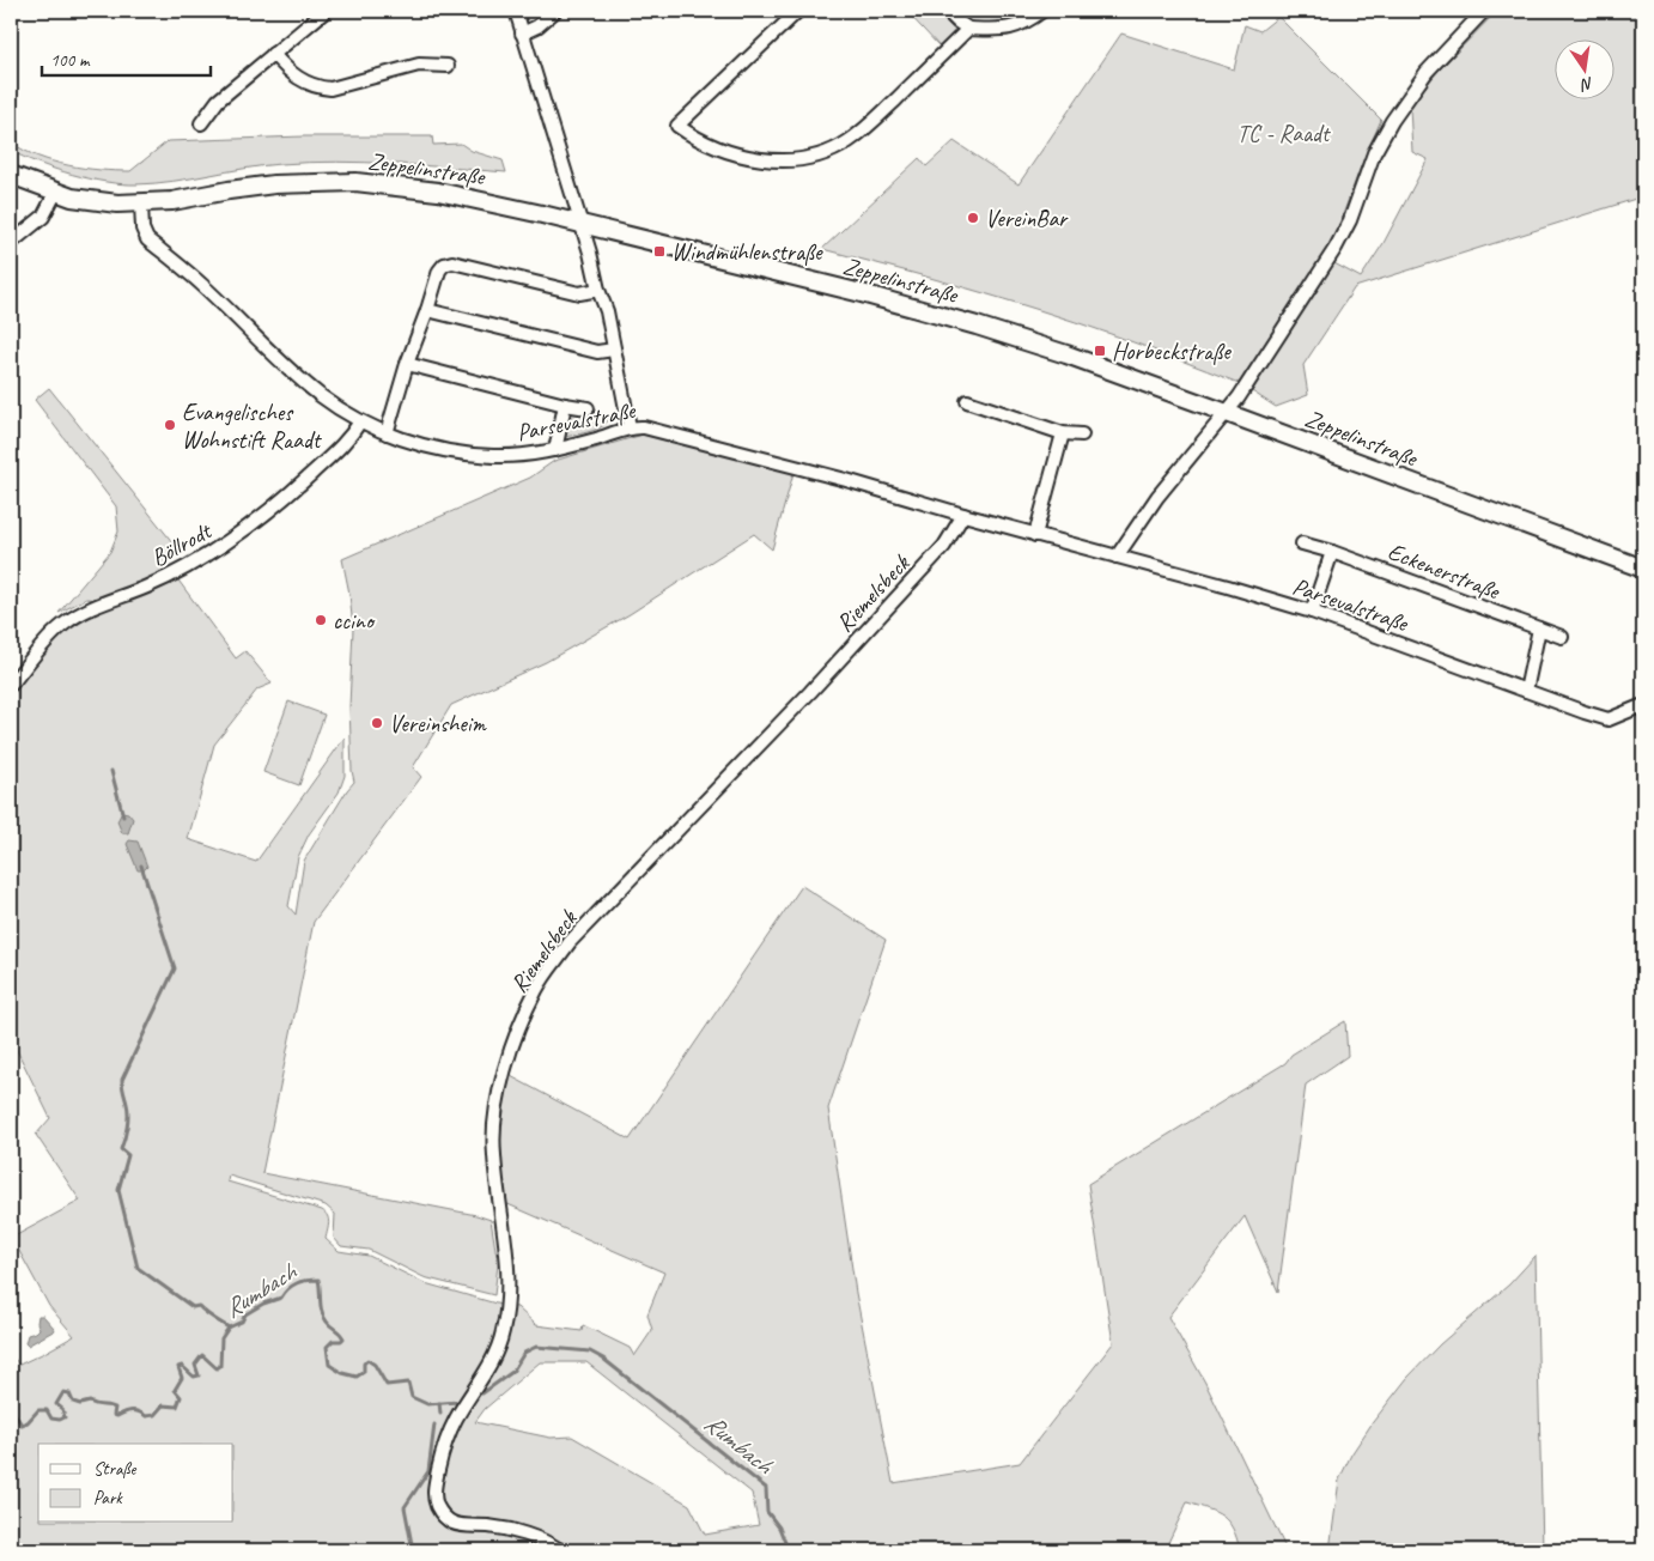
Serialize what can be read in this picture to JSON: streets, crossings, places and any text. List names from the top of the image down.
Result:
{
  "streets": {
    "main road": ["Zeppelinstraße"],
    "street": [
      "Parsevalstraße",
      "Böllrodt",
      "Eckenerstraße",
      "Riemelsbeck"
    ]
  },
  "crossings": [
    ["Zeppelinstraße", "Parsevalstraße"],
    ["Parsevalstraße", "Böllrodt"],
    ["Parsevalstraße", "Riemelsbeck"]
  ],
  "water": ["Rumbach"],
  "parks": ["TC - Raadt"],
  "places": {
    "other": [
      "VereinBar",
      "Evangelisches Wohnstift Raadt",
      "ccino",
      "Vereinsheim"
    ],
    "transit": ["Windmühlenstraße", "Horbeckstraße"]
  },
  "legend": ["Straße", "Park"],
  "scale_bar": "100 m",
  "north": "bottom"
}
